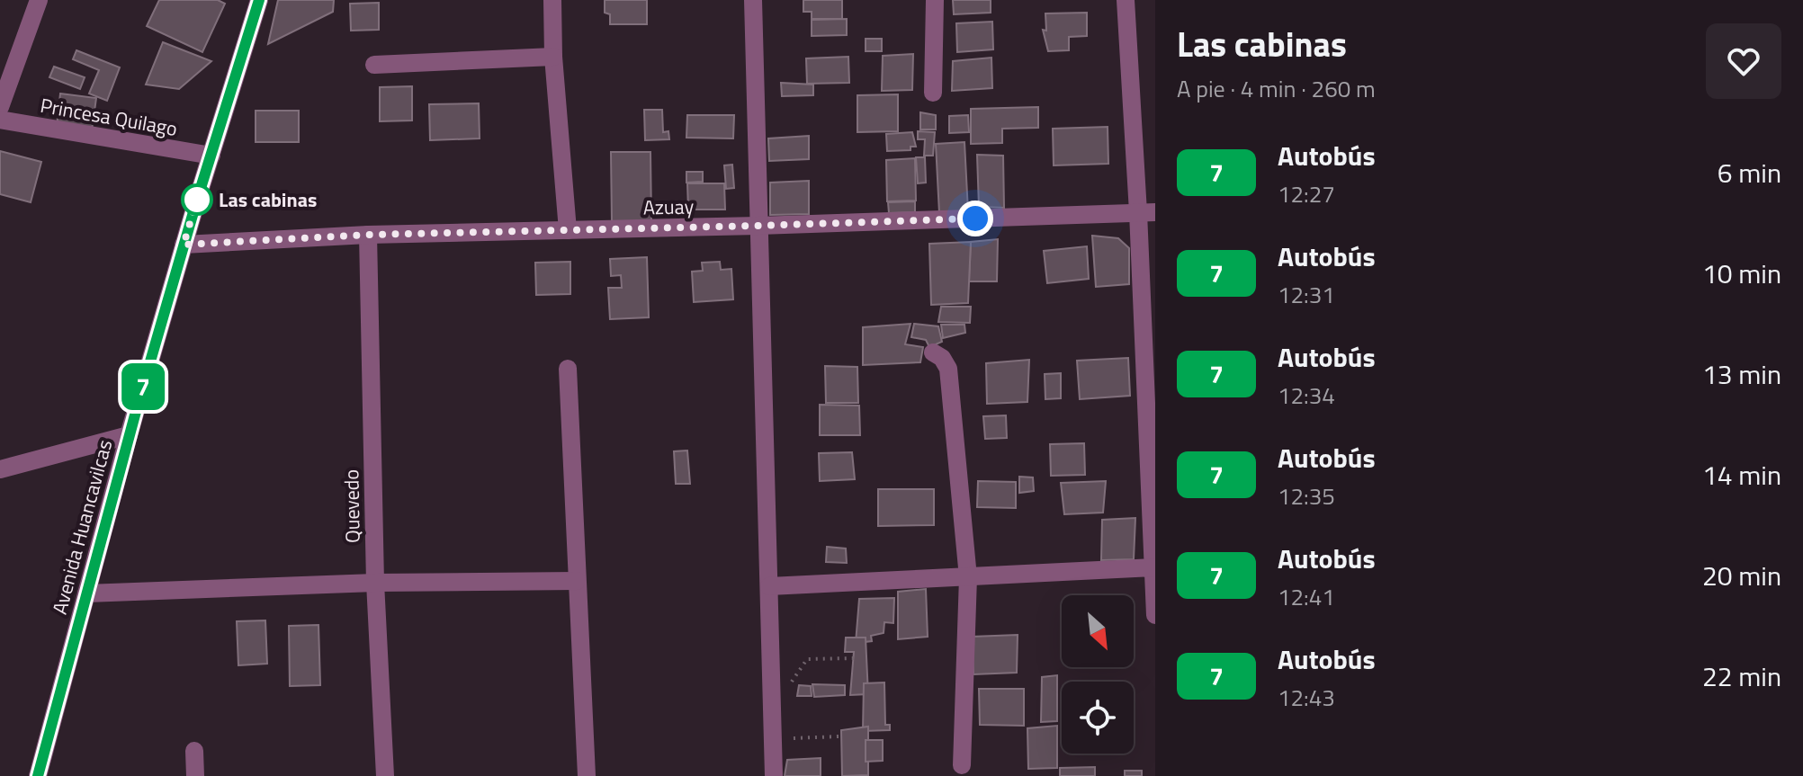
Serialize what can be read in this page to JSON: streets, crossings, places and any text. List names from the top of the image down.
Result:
{
  "streets": {
    "street": [
      "Princesa Quilago",
      "Azuay",
      "Quevedo",
      "Avenida Huancavilcas"
    ]
  },
  "crossings": [
    ["Princesa Quilago", "Avenida Huancavilcas"],
    ["Azuay", "Quevedo"],
    ["Azuay", "Avenida Huancavilcas"]
  ],
  "places": ["Las cabinas"],
  "lines": ["bus line 7"],
  "north": "bottom right",
  "page": {
    "on_map": "7",
    "heading": ["Las cabinas", "A pie · 4 min · 260 m"],
    "list": [
      {
        "mark": "7",
        "name": "Autobús",
        "note": "12:27",
        "value": "6 min"
      },
      {
        "mark": "7",
        "name": "Autobús",
        "note": "12:31",
        "value": "10 min"
      },
      {
        "mark": "7",
        "name": "Autobús",
        "note": "12:34",
        "value": "13 min"
      },
      {
        "mark": "7",
        "name": "Autobús",
        "note": "12:35",
        "value": "14 min"
      },
      {
        "mark": "7",
        "name": "Autobús",
        "note": "12:41",
        "value": "20 min"
      },
      {
        "mark": "7",
        "name": "Autobús",
        "note": "12:43",
        "value": "22 min"
      }
    ]
  }
}
